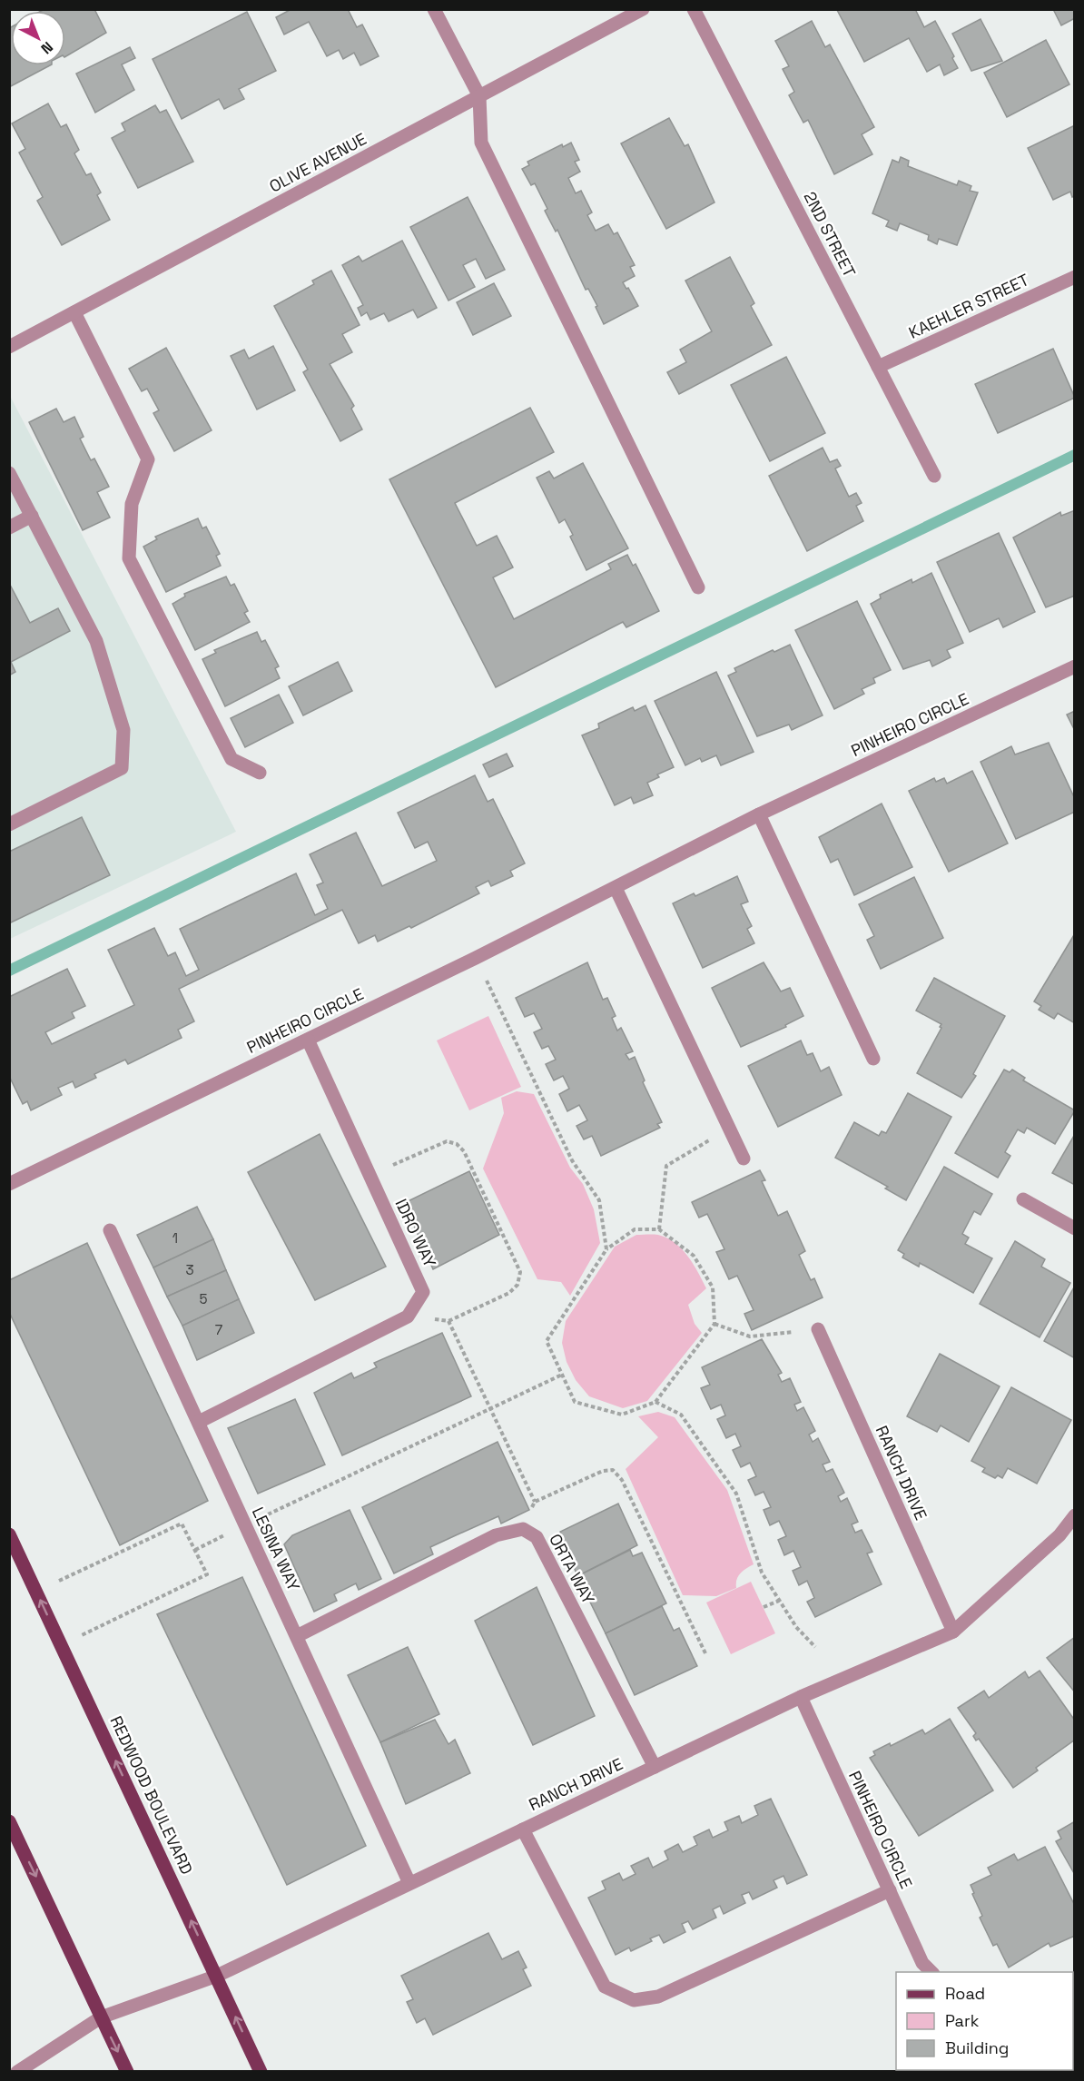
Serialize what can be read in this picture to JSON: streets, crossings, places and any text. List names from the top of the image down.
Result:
{
  "streets": {
    "main road": ["REDWOOD BOULEVARD"],
    "street": [
      "OLIVE AVENUE",
      "2ND STREET",
      "KAEHLER STREET",
      "PINHEIRO CIRCLE",
      "IDRO WAY",
      "RANCH DRIVE",
      "LESINA WAY",
      "ORTA WAY"
    ]
  },
  "crossings": [
    ["2ND STREET", "KAEHLER STREET"],
    ["PINHEIRO CIRCLE", "IDRO WAY"],
    ["PINHEIRO CIRCLE", "RANCH DRIVE"],
    ["RANCH DRIVE", "LESINA WAY"],
    ["RANCH DRIVE", "ORTA WAY"],
    ["RANCH DRIVE", "REDWOOD BOULEVARD"],
    ["LESINA WAY", "ORTA WAY"]
  ],
  "house_numbers": [
    "1",
    "3",
    "5",
    "7"
  ],
  "legend": ["Road", "Park", "Building"],
  "north": "bottom right"
}
